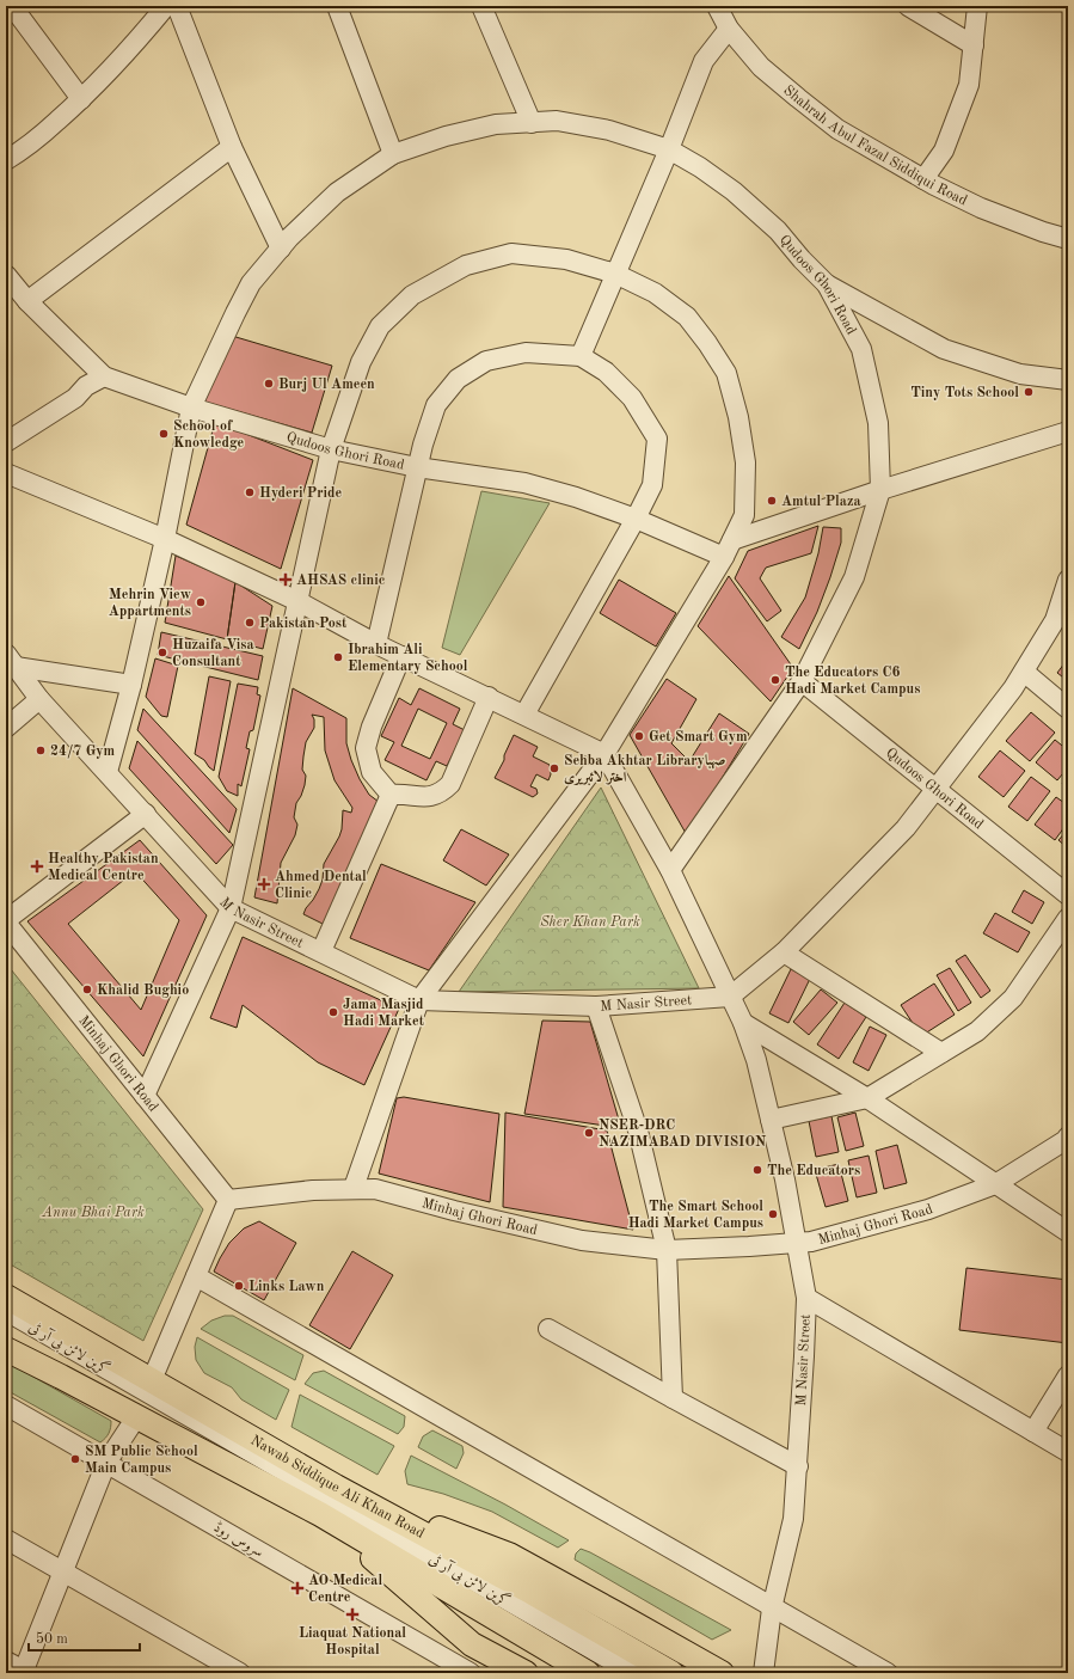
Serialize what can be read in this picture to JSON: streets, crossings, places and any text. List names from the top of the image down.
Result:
{
  "streets": {
    "main road": ["Nawab Siddique Ali Khan Road"],
    "street": [
      "Shahrah Abul Fazal Siddiqui Road",
      "Qudoos Ghori Road",
      "M Nasir Street",
      "Minhaj Ghori Road",
      "گرین لائن بی آر ٹی",
      "سروس روڈ"
    ]
  },
  "crossings": [
    ["Qudoos Ghori Road", "M Nasir Street"],
    ["M Nasir Street", "Minhaj Ghori Road"],
    ["گرین لائن بی آر ٹی", "Nawab Siddique Ali Khan Road"]
  ],
  "parks": ["Sher Khan Park", "Annu Bhai Park"],
  "places": {
    "other": [
      "Burj Ul Ameen",
      "Tiny Tots School",
      "School of Knowledge",
      "Hyderi Pride",
      "Amtul Plaza",
      "Mehrin View Appartments",
      "Pakistan Post",
      "Huzaifa Visa Consultant",
      "Ibrahim Ali Elementary School",
      "The Educators C6 Hadi Market Campus",
      "Get Smart Gym",
      "24/7 Gym",
      "Sehba Akhtar Libraryصہبا اختر لائبریری",
      "Khalid Bughio",
      "Jama Masjid Hadi Market",
      "NSER-DRC NAZIMABAD DIVISION",
      "The Educators",
      "The Smart School Hadi Market Campus",
      "Links Lawn",
      "SM Public School Main Campus"
    ],
    "health": [
      "AHSAS clinic",
      "Healthy Pakistan Medical Centre",
      "Ahmed Dental Clinic",
      "AO Medical Centre",
      "Liaquat National Hospital"
    ]
  },
  "scale_bar": "50 m"
}
